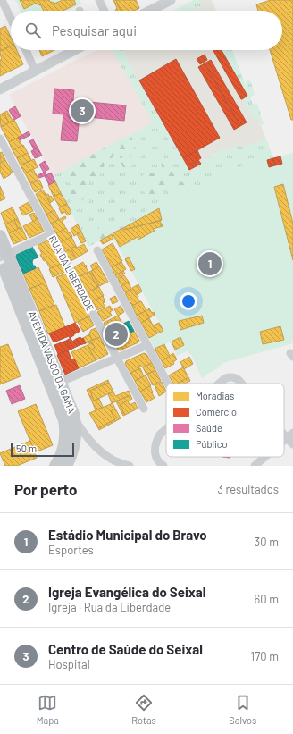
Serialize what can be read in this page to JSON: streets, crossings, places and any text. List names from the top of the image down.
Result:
{
  "streets": {
    "main road": ["AVENIDA VASCO DA GAMA"],
    "street": ["RUA DA LIBERDADE"]
  },
  "legend": [
    "Moradias",
    "Comércio",
    "Saúde",
    "Público"
  ],
  "scale_bar": "50 m",
  "page": {
    "search": "Pesquisar aqui",
    "pins": ["3", "1", "2"],
    "scale": "50 m",
    "heading": ["Por perto", "3 resultados"],
    "list": [
      {
        "mark": "1",
        "name": "Estádio Municipal do Bravo",
        "note": "Esportes",
        "value": "30 m"
      },
      {
        "mark": "2",
        "name": "Igreja Evangélica do Seixal",
        "note": "Igreja · Rua da Liberdade",
        "value": "60 m"
      },
      {
        "mark": "3",
        "name": "Centro de Saúde do Seixal",
        "note": "Hospital",
        "value": "170 m"
      }
    ],
    "nav": ["Mapa", "Rotas", "Salvos"]
  }
}
